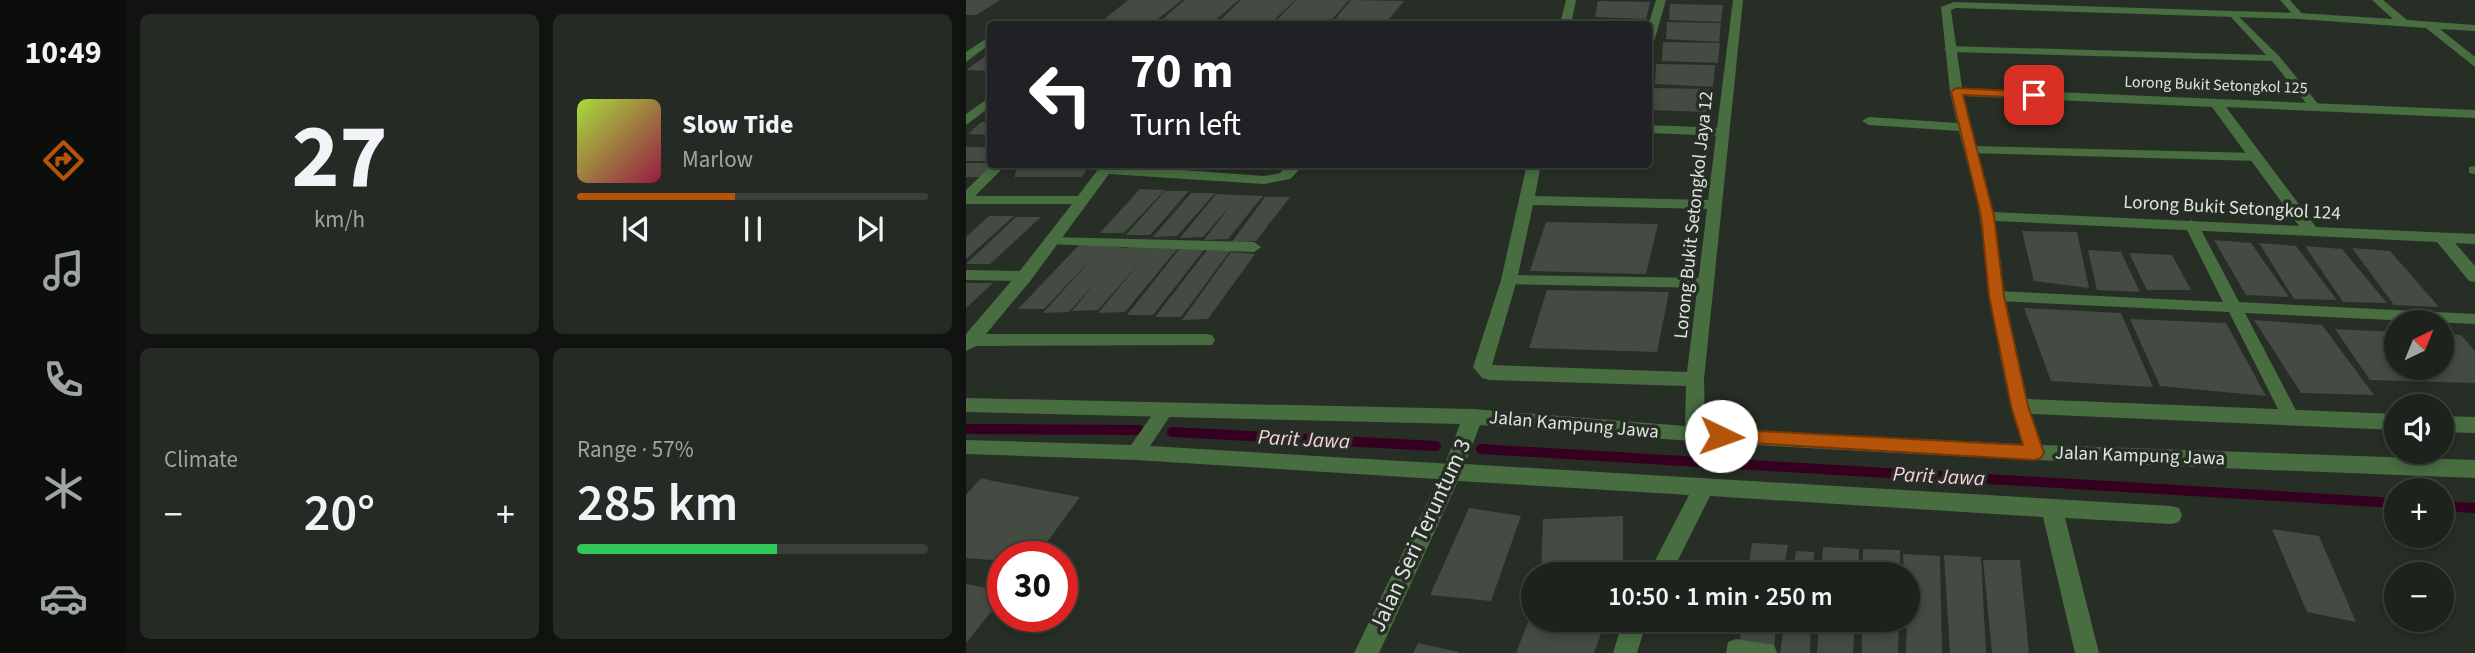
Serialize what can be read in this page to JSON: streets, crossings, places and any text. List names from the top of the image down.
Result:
{
  "streets": {
    "street": [
      "Lorong Bukit Setongkol 125",
      "Lorong Bukit Setongkol 124",
      "Lorong Bukit Setongkol Jaya 12",
      "Jalan Kampung Jawa",
      "Jalan Seri Teruntum 3"
    ]
  },
  "crossings": [
    ["Lorong Bukit Setongkol Jaya 12", "Jalan Kampung Jawa"],
    ["Jalan Kampung Jawa", "Jalan Seri Teruntum 3"]
  ],
  "water": ["Parit Jawa"],
  "north": "top right",
  "page": {
    "tabs": "10:49",
    "tile": [
      ["27", "km/h"],
      "Climate",
      ["Range · 57%", "285 km"]
    ],
    "turn": ["70 m", "Turn left"],
    "song": ["Slow Tide", "Marlow"],
    "map_buttons": ["+", "−"],
    "heat": ["−", "20°", "+"],
    "limit": "30",
    "trip": "10:50 · 1 min · 250 m"
  }
}
